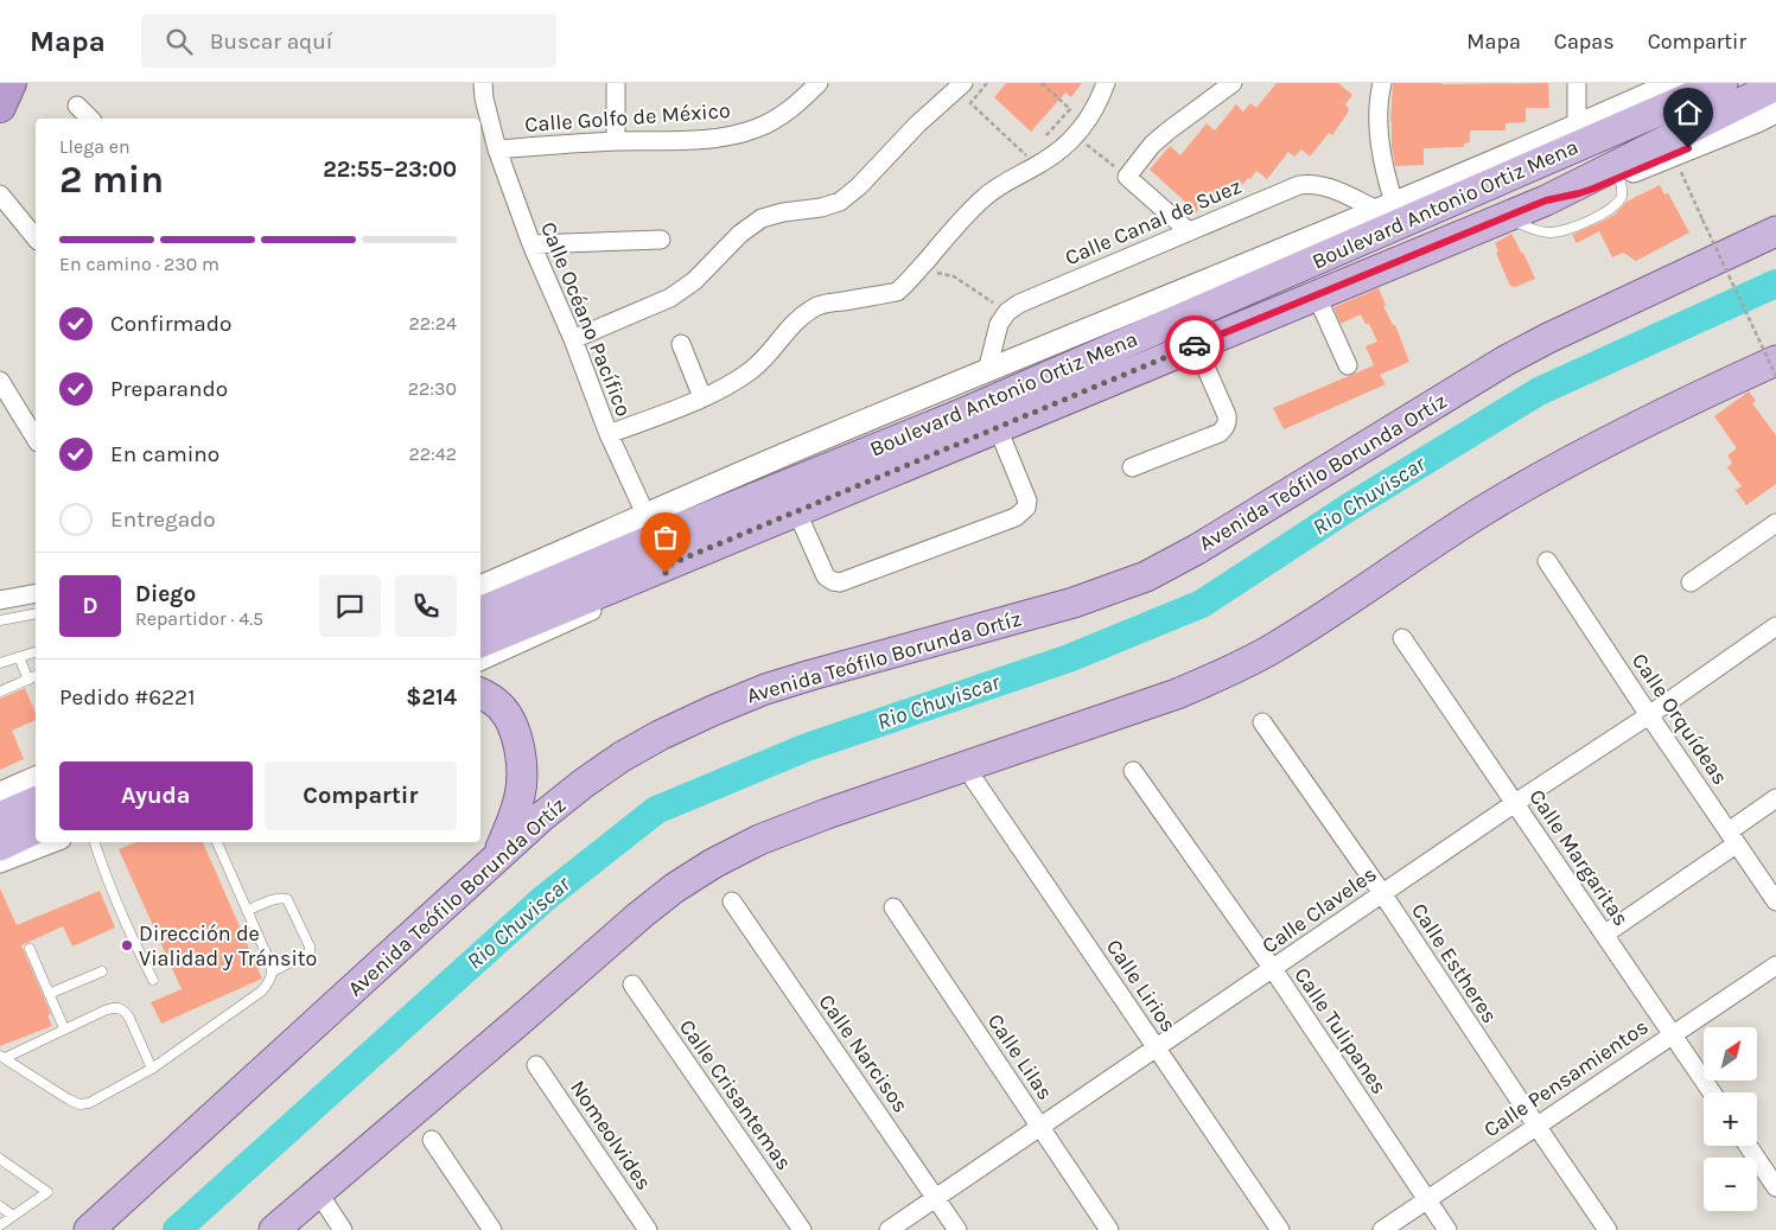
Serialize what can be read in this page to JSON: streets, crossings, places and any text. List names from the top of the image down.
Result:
{
  "streets": {
    "main road": ["Boulevard Antonio Ortiz Mena", "Avenida Teófilo Borunda Ortíz"],
    "street": [
      "Calle Golfo de México",
      "Calle Canal de Suez",
      "Calle Océano Pacífico",
      "Calle Orquídeas",
      "Calle Margaritas",
      "Calle Claveles",
      "Calle Estheres",
      "Calle Lirios",
      "Calle Tulipanes",
      "Calle Narcisos",
      "Calle Lilas",
      "Calle Pensamientos",
      "Calle Crisantemas",
      "Nomeolvides"
    ]
  },
  "crossings": [
    ["Calle Golfo de México", "Calle Océano Pacífico"],
    ["Boulevard Antonio Ortiz Mena", "Calle Canal de Suez"],
    ["Boulevard Antonio Ortiz Mena", "Calle Océano Pacífico"],
    ["Calle Orquídeas", "Calle Claveles"],
    ["Calle Margaritas", "Calle Claveles"],
    ["Calle Margaritas", "Calle Pensamientos"],
    ["Calle Claveles", "Calle Estheres"],
    ["Calle Claveles", "Calle Lirios"],
    ["Calle Claveles", "Calle Tulipanes"],
    ["Calle Claveles", "Calle Narcisos"],
    ["Calle Claveles", "Calle Lilas"],
    ["Calle Estheres", "Calle Pensamientos"],
    ["Calle Tulipanes", "Calle Pensamientos"]
  ],
  "water": ["Rio Chuviscar"],
  "places": ["Dirección de Vialidad y Tránsito"],
  "north": "top right",
  "page": {
    "header": "Mapa",
    "search": "Buscar aquí",
    "nav": ["Mapa", "Capas", "Compartir"],
    "heading": ["2 min", "Llega en", "22:55–23:00"],
    "panel": [
      "Diego",
      "Repartidor · 4.5",
      "Pedido #6221",
      "$214"
    ],
    "bar": "En camino · 230 m",
    "list": [
      ["Confirmado", "22:24"],
      ["Preparando", "22:30"],
      ["En camino", "22:42"],
      "Entregado"
    ],
    "round": "D",
    "buttons": ["Ayuda", "Compartir"],
    "map_buttons": ["+", "−"]
  }
}
